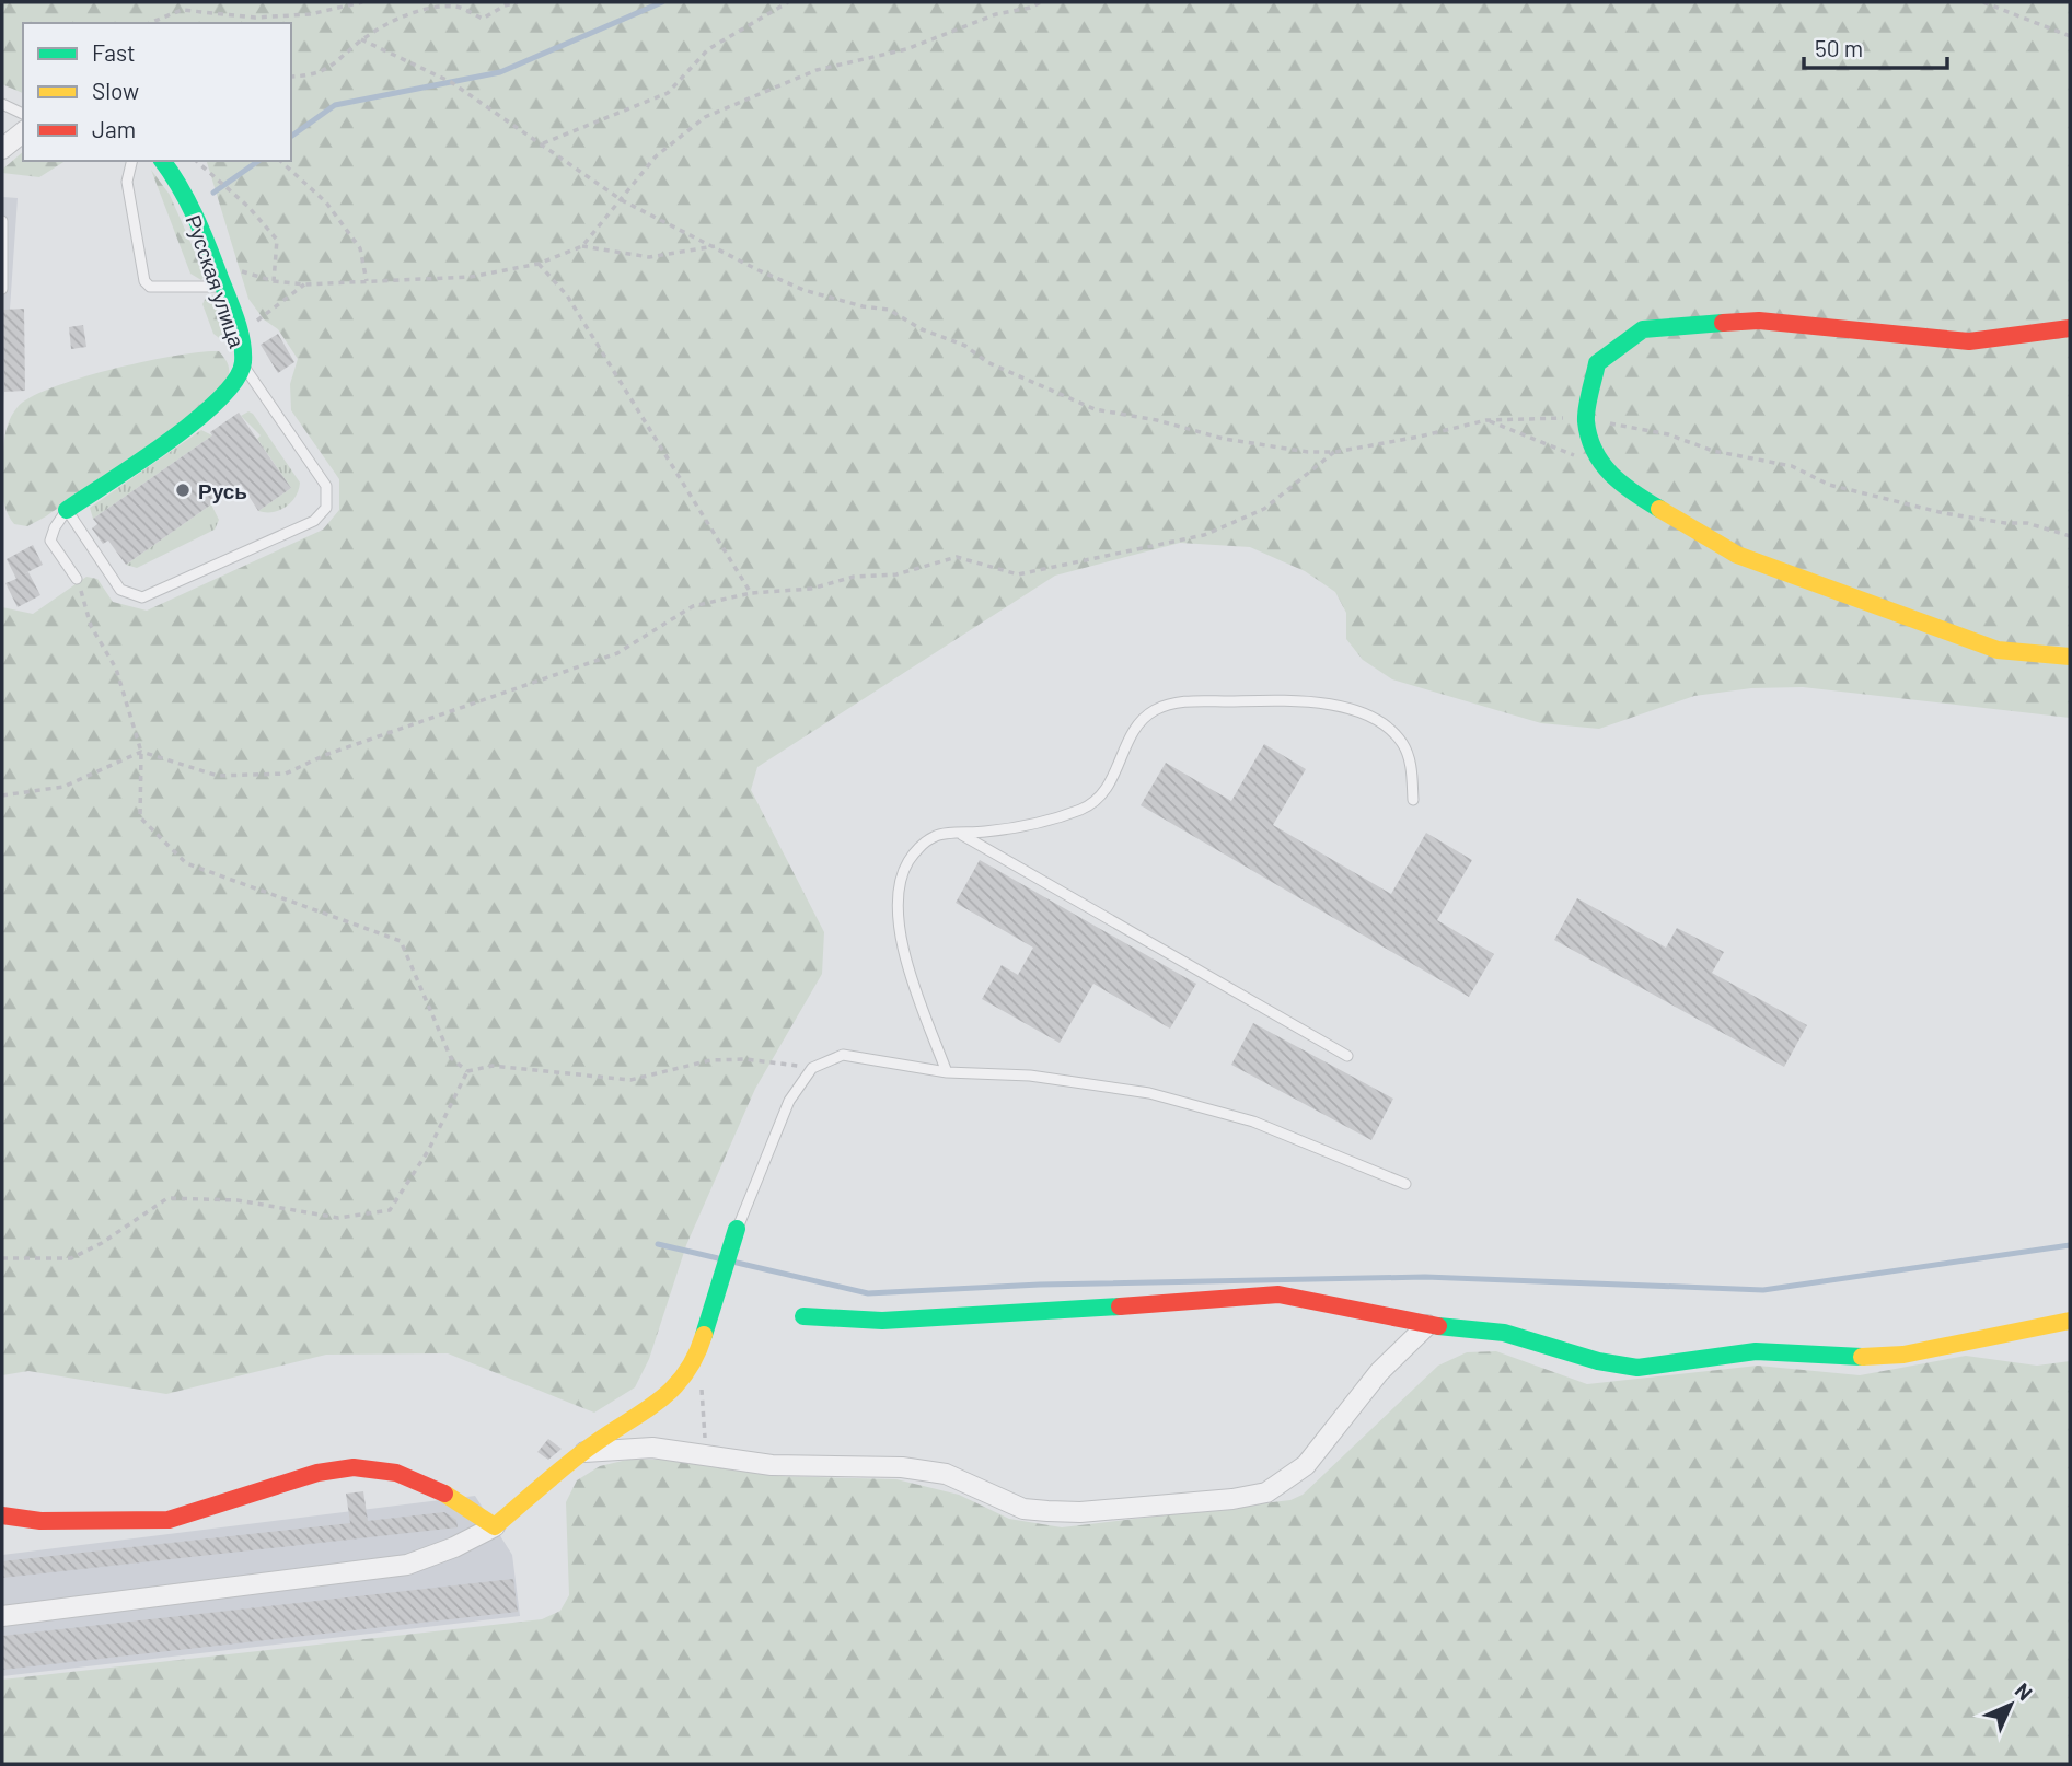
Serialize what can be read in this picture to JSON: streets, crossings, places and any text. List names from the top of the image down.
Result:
{
  "streets": {
    "street": ["Русская улица"]
  },
  "places": ["Русь"],
  "legend": ["Fast", "Slow", "Jam"],
  "scale_bar": "50 m",
  "north": "top right"
}
